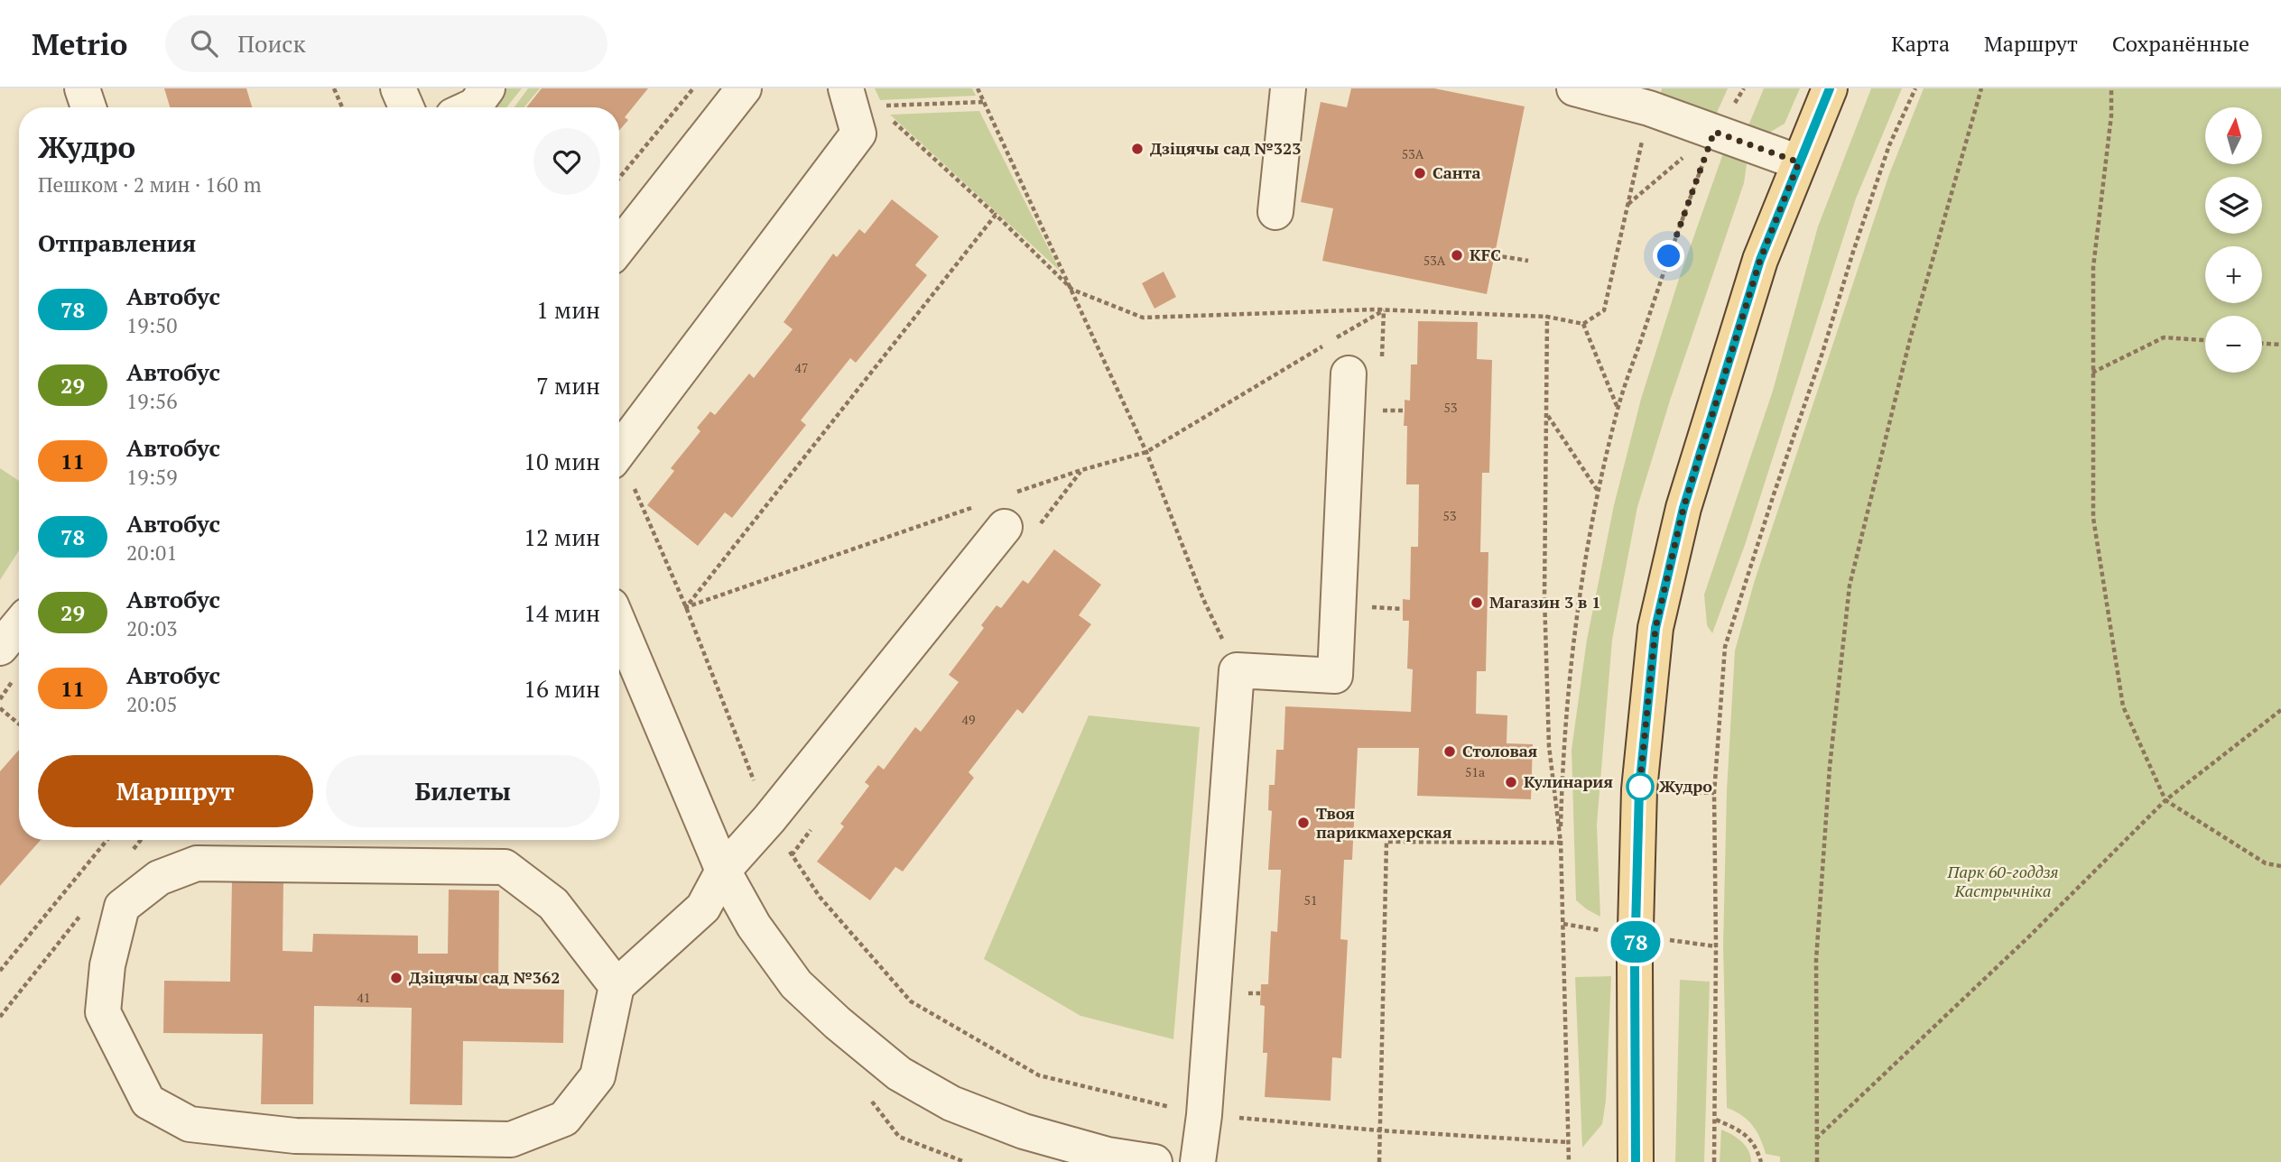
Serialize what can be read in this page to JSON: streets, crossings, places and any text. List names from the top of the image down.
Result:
{
  "parks": ["Парк 60-годдзя Кастрычніка"],
  "places": [
    "Дзіцячы сад №323",
    "Санта",
    "KFC",
    "Магазин 3 в 1",
    "Столовая",
    "Кулинария",
    "Жудро",
    "Твоя парикмахерская",
    "Дзіцячы сад №362"
  ],
  "lines": ["bus line 78"],
  "house_numbers": [
    "53А",
    "53А",
    "47",
    "53",
    "53",
    "49",
    "51а",
    "51",
    "41"
  ],
  "north": "top",
  "page": {
    "header": "Metrio",
    "search": "Поиск",
    "nav": ["Карта", "Маршрут", "Сохранённые"],
    "on_map": "78",
    "map_buttons": ["+", "−"],
    "heading": [
      ["Жудро", "Пешком · 2 мин · 160 m"],
      "Отправления"
    ],
    "list": [
      {
        "mark": "78",
        "name": "Автобус",
        "note": "19:50",
        "value": "1 мин"
      },
      {
        "mark": "29",
        "name": "Автобус",
        "note": "19:56",
        "value": "7 мин"
      },
      {
        "mark": "11",
        "name": "Автобус",
        "note": "19:59",
        "value": "10 мин"
      },
      {
        "mark": "78",
        "name": "Автобус",
        "note": "20:01",
        "value": "12 мин"
      },
      {
        "mark": "29",
        "name": "Автобус",
        "note": "20:03",
        "value": "14 мин"
      },
      {
        "mark": "11",
        "name": "Автобус",
        "note": "20:05",
        "value": "16 мин"
      }
    ],
    "buttons": ["Маршрут", "Билеты"]
  }
}
